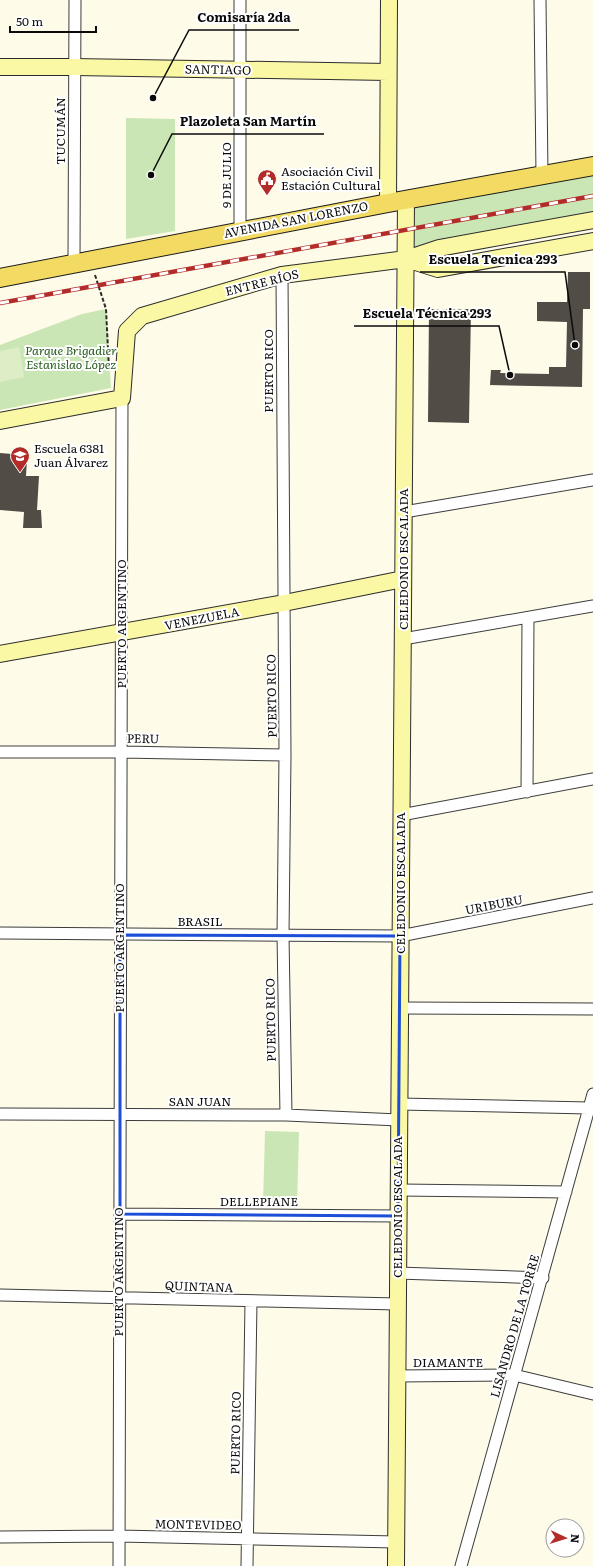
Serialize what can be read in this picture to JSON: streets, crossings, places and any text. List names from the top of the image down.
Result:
{
  "streets": {
    "main road": ["AVENIDA SAN LORENZO"],
    "street": [
      "SANTIAGO",
      "TUCUMÁN",
      "9 DE JULIO",
      "ENTRE RÍOS",
      "PUERTO RICO",
      "CELEDONIO ESCALADA",
      "VENEZUELA",
      "PUERTO ARGENTINO",
      "PERU",
      "URIBURU",
      "BRASIL",
      "SAN JUAN",
      "DELLEPIANE",
      "QUINTANA",
      "LISANDRO DE LA TORRE",
      "DIAMANTE",
      "MONTEVIDEO"
    ]
  },
  "crossings": [
    ["SANTIAGO", "TUCUMÁN"],
    ["SANTIAGO", "9 DE JULIO"],
    ["TUCUMÁN", "AVENIDA SAN LORENZO"],
    ["9 DE JULIO", "AVENIDA SAN LORENZO"],
    ["AVENIDA SAN LORENZO", "CELEDONIO ESCALADA"],
    ["ENTRE RÍOS", "PUERTO RICO"],
    ["ENTRE RÍOS", "CELEDONIO ESCALADA"],
    ["ENTRE RÍOS", "PUERTO ARGENTINO"],
    ["PUERTO RICO", "VENEZUELA"],
    ["PUERTO RICO", "PERU"],
    ["PUERTO RICO", "BRASIL"],
    ["PUERTO RICO", "SAN JUAN"],
    ["PUERTO RICO", "QUINTANA"],
    ["PUERTO RICO", "MONTEVIDEO"],
    ["CELEDONIO ESCALADA", "VENEZUELA"],
    ["CELEDONIO ESCALADA", "URIBURU"],
    ["CELEDONIO ESCALADA", "BRASIL"],
    ["CELEDONIO ESCALADA", "SAN JUAN"],
    ["CELEDONIO ESCALADA", "DELLEPIANE"],
    ["CELEDONIO ESCALADA", "QUINTANA"],
    ["CELEDONIO ESCALADA", "DIAMANTE"],
    ["CELEDONIO ESCALADA", "MONTEVIDEO"],
    ["VENEZUELA", "PUERTO ARGENTINO"],
    ["PUERTO ARGENTINO", "PERU"],
    ["PUERTO ARGENTINO", "BRASIL"],
    ["PUERTO ARGENTINO", "SAN JUAN"],
    ["PUERTO ARGENTINO", "DELLEPIANE"],
    ["PUERTO ARGENTINO", "QUINTANA"],
    ["PUERTO ARGENTINO", "MONTEVIDEO"],
    ["URIBURU", "BRASIL"],
    ["LISANDRO DE LA TORRE", "DIAMANTE"]
  ],
  "parks": ["Parque Brigadier Estanislao López"],
  "places": {
    "other": [
      "Comisaría 2da",
      "Plazoleta San Martín",
      "Escuela Tecnica 293",
      "Escuela Técnica 293"
    ],
    "public building": ["Asociación Civil Estación Cultural"],
    "school or university": ["Escuela 6381 Juan Álvarez"]
  },
  "scale_bar": "50 m",
  "north": "right"
}
